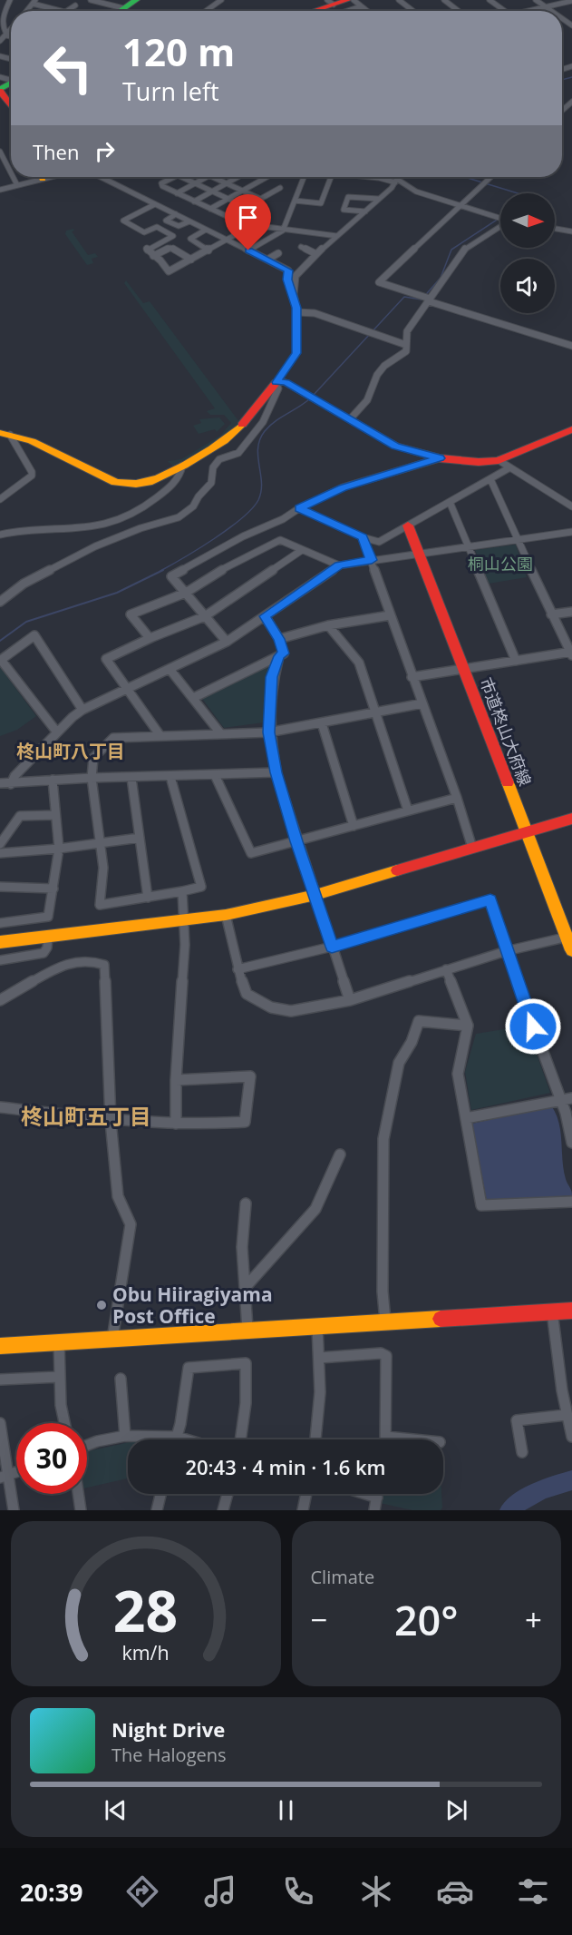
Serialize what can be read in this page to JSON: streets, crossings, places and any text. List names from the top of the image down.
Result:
{
  "streets": {
    "street": ["市道柊山大府線"]
  },
  "districts": ["柊山町八丁目", "柊山町五丁目"],
  "parks": ["桐山公園"],
  "places": ["Obu Hiiragiyama Post Office"],
  "north": "right",
  "page": {
    "turn": ["120 m", "Turn left"],
    "then": "Then",
    "limit": "30",
    "trip": "20:43 · 4 min · 1.6 km",
    "tile": "Climate",
    "heat": ["−", "20°", "+"],
    "song": ["Night Drive", "The Halogens"],
    "tabs": "20:39",
    "gauge": ["28", "km/h"]
  }
}
